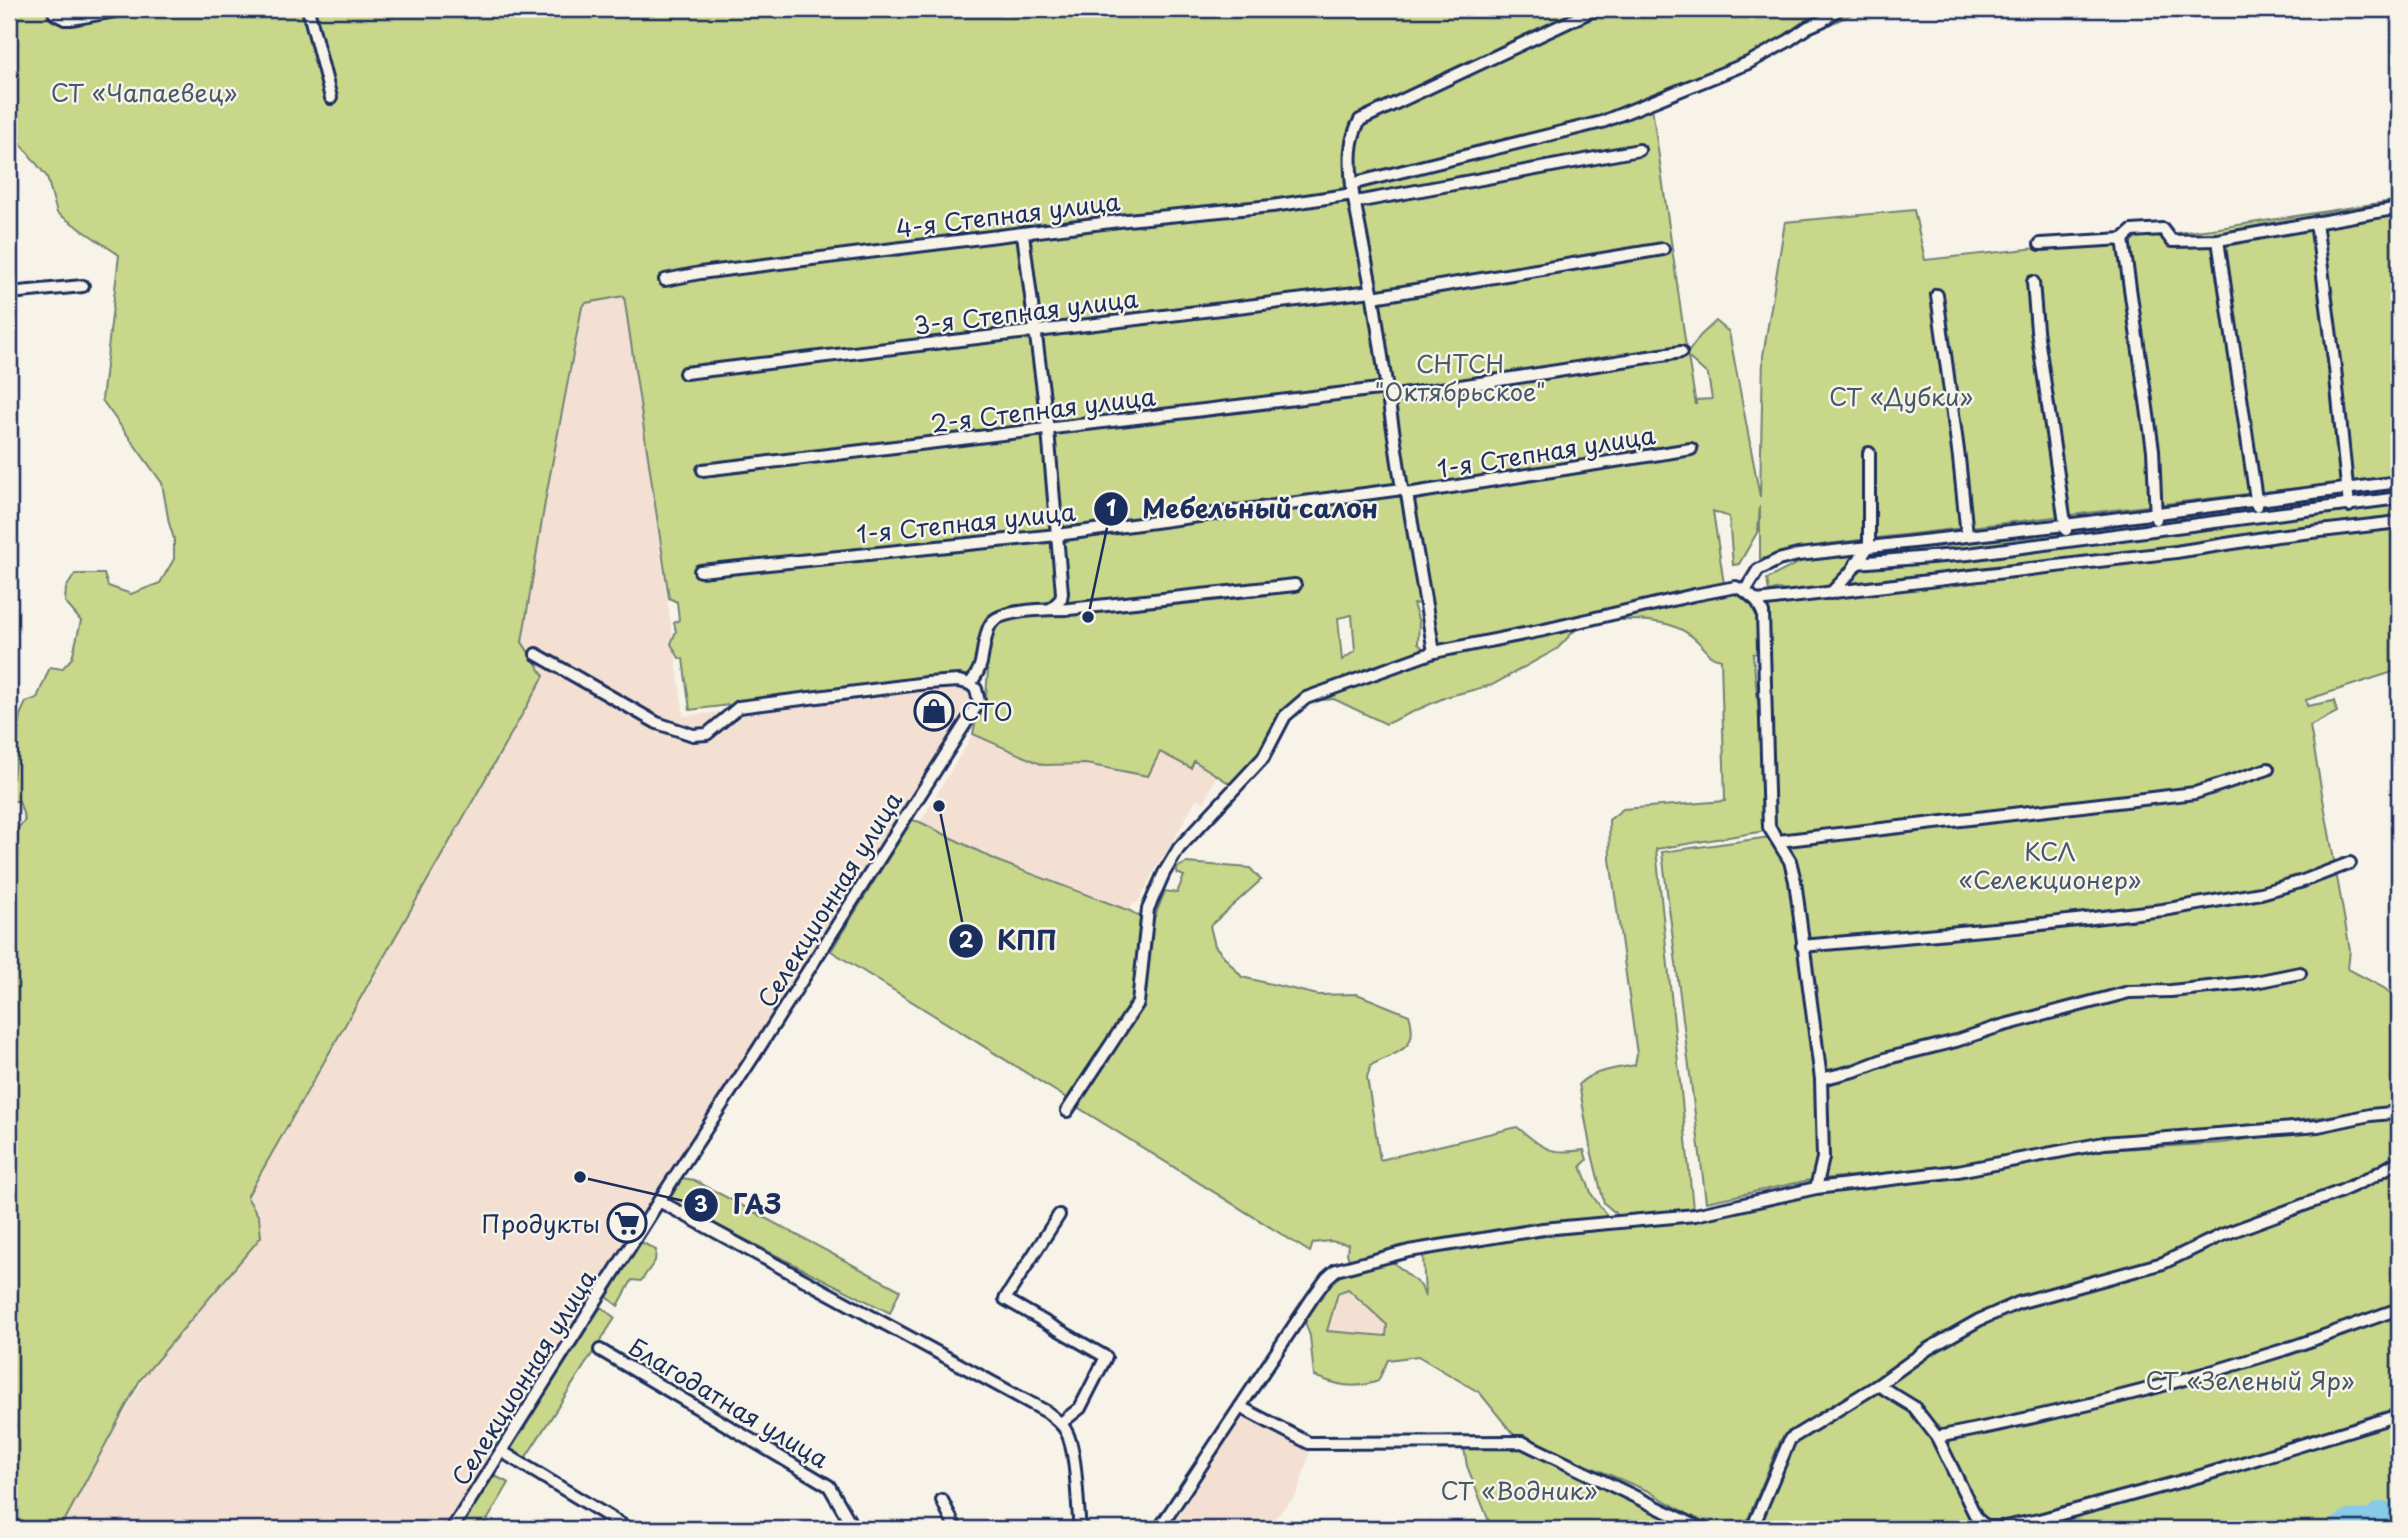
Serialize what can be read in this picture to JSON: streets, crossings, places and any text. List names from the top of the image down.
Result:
{
  "streets": {
    "street": [
      "4-я Степная улица",
      "3-я Степная улица",
      "2-я Степная улица",
      "1-я Степная улица",
      "Селекционная улица",
      "Благодатная улица"
    ]
  },
  "parks": [
    "СТ «Чапаевец»",
    "СНТСН \"Октябрьское\"",
    "СТ «Дубки»",
    "КСЛ «Селекционер»",
    "СТ «Зеленый Яр»",
    "СТ «Водник»"
  ],
  "places": {
    "other": ["Мебельный салон", "КПП", "ГАЗ"],
    "shop": ["СТО"],
    "supermarket": ["Продукты"]
  }
}
